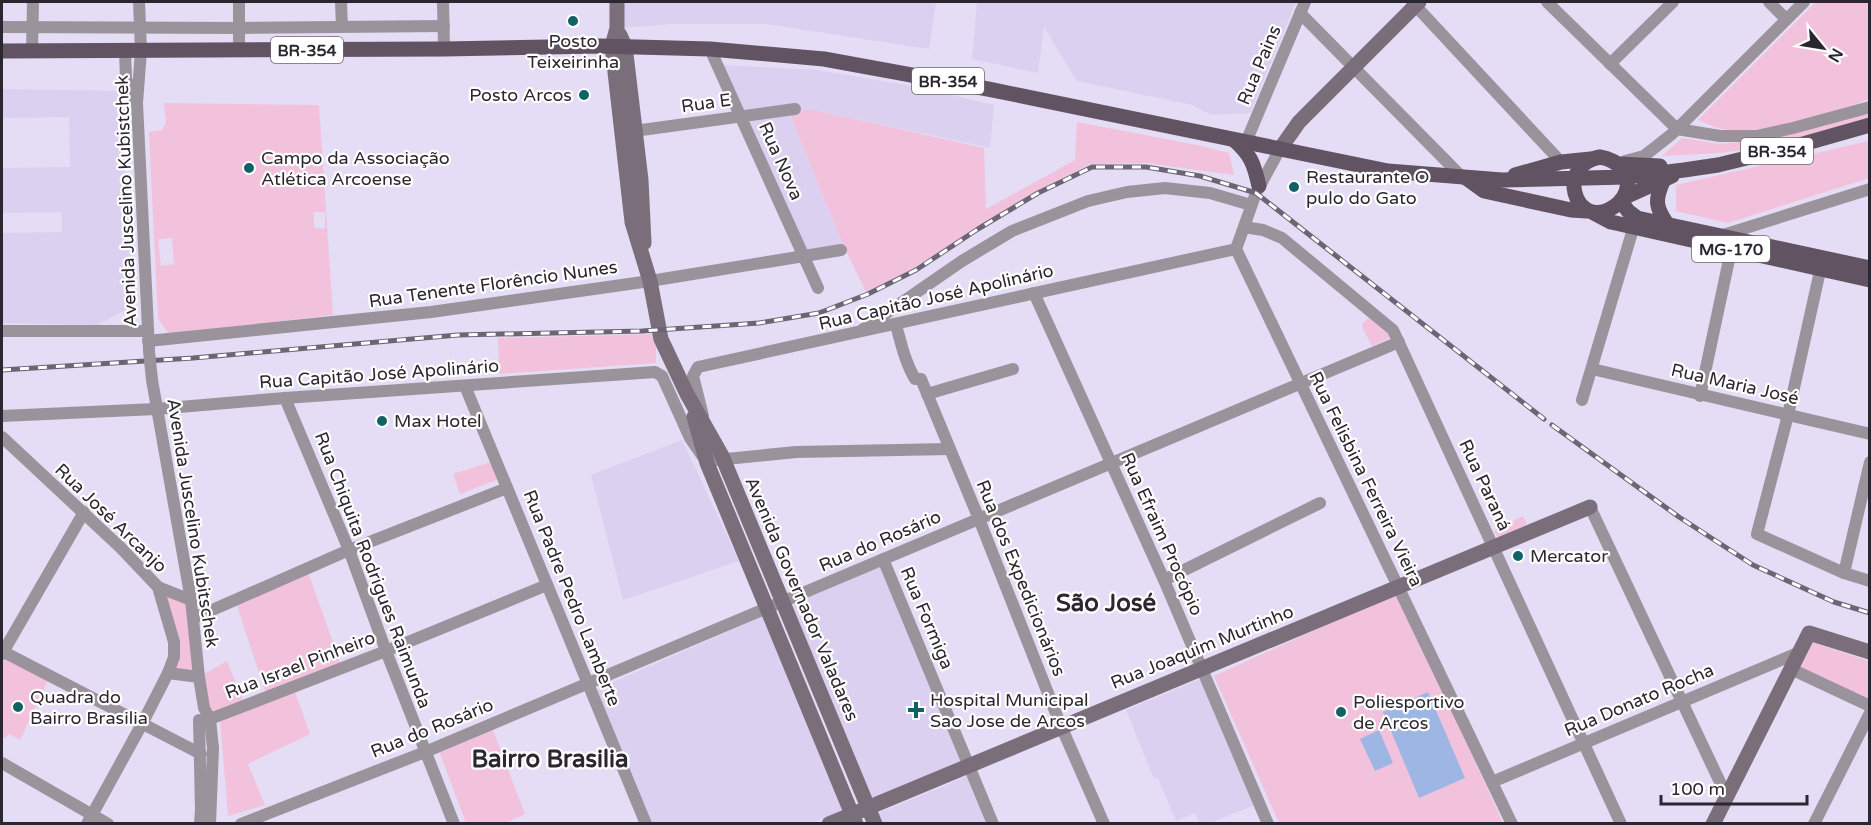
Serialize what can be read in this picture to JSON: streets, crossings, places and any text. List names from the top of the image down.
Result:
{
  "streets": {
    "main road": ["BR-354", "MG-170"],
    "street": [
      "Rua Pains",
      "Rua E",
      "Rua Nova",
      "Avenida Juscelino Kubistchek",
      "Rua Tenente Florêncio Nunes",
      "Rua Capitão José Apolinário",
      "Rua Maria José",
      "Rua Felisbina Ferreira Vieira",
      "Rua Paraná",
      "Rua José Arcanjo",
      "Avenida Juscelino Kubitschek",
      "Rua Efraim Procópio",
      "Rua do Rosário",
      "Rua Chiquita Rodrigues Raimunda",
      "Rua dos Expedicionários",
      "Rua Padre Pedro Lamberte",
      "Avenida Governador Valadares",
      "Rua Formiga",
      "Rua Joaquim Murtinho",
      "Rua Israel Pinheiro",
      "Rua Donato Rocha"
    ]
  },
  "crossings": [
    ["BR-354", "Rua Pains"],
    ["BR-354", "Rua Nova"],
    ["BR-354", "Avenida Juscelino Kubistchek"],
    ["BR-354", "Avenida Governador Valadares"],
    ["Rua E", "Rua Nova"],
    ["Rua E", "Avenida Governador Valadares"],
    ["Rua Nova", "Rua Tenente Florêncio Nunes"],
    ["Avenida Juscelino Kubistchek", "Rua Tenente Florêncio Nunes"],
    ["Avenida Juscelino Kubistchek", "Avenida Juscelino Kubitschek"],
    ["Rua Tenente Florêncio Nunes", "Avenida Governador Valadares"],
    ["Rua Capitão José Apolinário", "Rua Felisbina Ferreira Vieira"],
    ["Rua Capitão José Apolinário", "Avenida Juscelino Kubitschek"],
    ["Rua Capitão José Apolinário", "Rua Efraim Procópio"],
    ["Rua Capitão José Apolinário", "Rua Chiquita Rodrigues Raimunda"],
    ["Rua Capitão José Apolinário", "Rua dos Expedicionários"],
    ["Rua Capitão José Apolinário", "Rua Padre Pedro Lamberte"],
    ["Rua Capitão José Apolinário", "Avenida Governador Valadares"],
    ["Rua Felisbina Ferreira Vieira", "Rua do Rosário"],
    ["Rua Felisbina Ferreira Vieira", "Rua Joaquim Murtinho"],
    ["Rua Felisbina Ferreira Vieira", "Rua Donato Rocha"],
    ["Rua Paraná", "Rua do Rosário"],
    ["Rua Paraná", "Rua Joaquim Murtinho"],
    ["Rua Paraná", "Rua Donato Rocha"],
    ["Avenida Juscelino Kubitschek", "Rua Israel Pinheiro"],
    ["Rua Efraim Procópio", "Rua do Rosário"],
    ["Rua Efraim Procópio", "Rua Joaquim Murtinho"],
    ["Rua do Rosário", "Rua Chiquita Rodrigues Raimunda"],
    ["Rua do Rosário", "Rua dos Expedicionários"],
    ["Rua do Rosário", "Rua Padre Pedro Lamberte"],
    ["Rua do Rosário", "Avenida Governador Valadares"],
    ["Rua do Rosário", "Rua Formiga"],
    ["Rua Chiquita Rodrigues Raimunda", "Rua Israel Pinheiro"],
    ["Rua dos Expedicionários", "Rua Joaquim Murtinho"],
    ["Rua Padre Pedro Lamberte", "Rua Israel Pinheiro"],
    ["Avenida Governador Valadares", "Rua Joaquim Murtinho"],
    ["Rua Formiga", "Rua Joaquim Murtinho"]
  ],
  "districts": ["São José", "Bairro Brasilia"],
  "places": {
    "other": [
      "Posto Teixeirinha",
      "Posto Arcos",
      "Campo da Associação Atlética Arcoense",
      "Restaurante O pulo do Gato",
      "Max Hotel",
      "Mercator",
      "Quadra do Bairro Brasilia",
      "Poliesportivo de Arcos"
    ],
    "health": ["Hospital Municipal Sao Jose de Arcos"]
  },
  "scale_bar": "100 m",
  "north": "bottom right"
}
